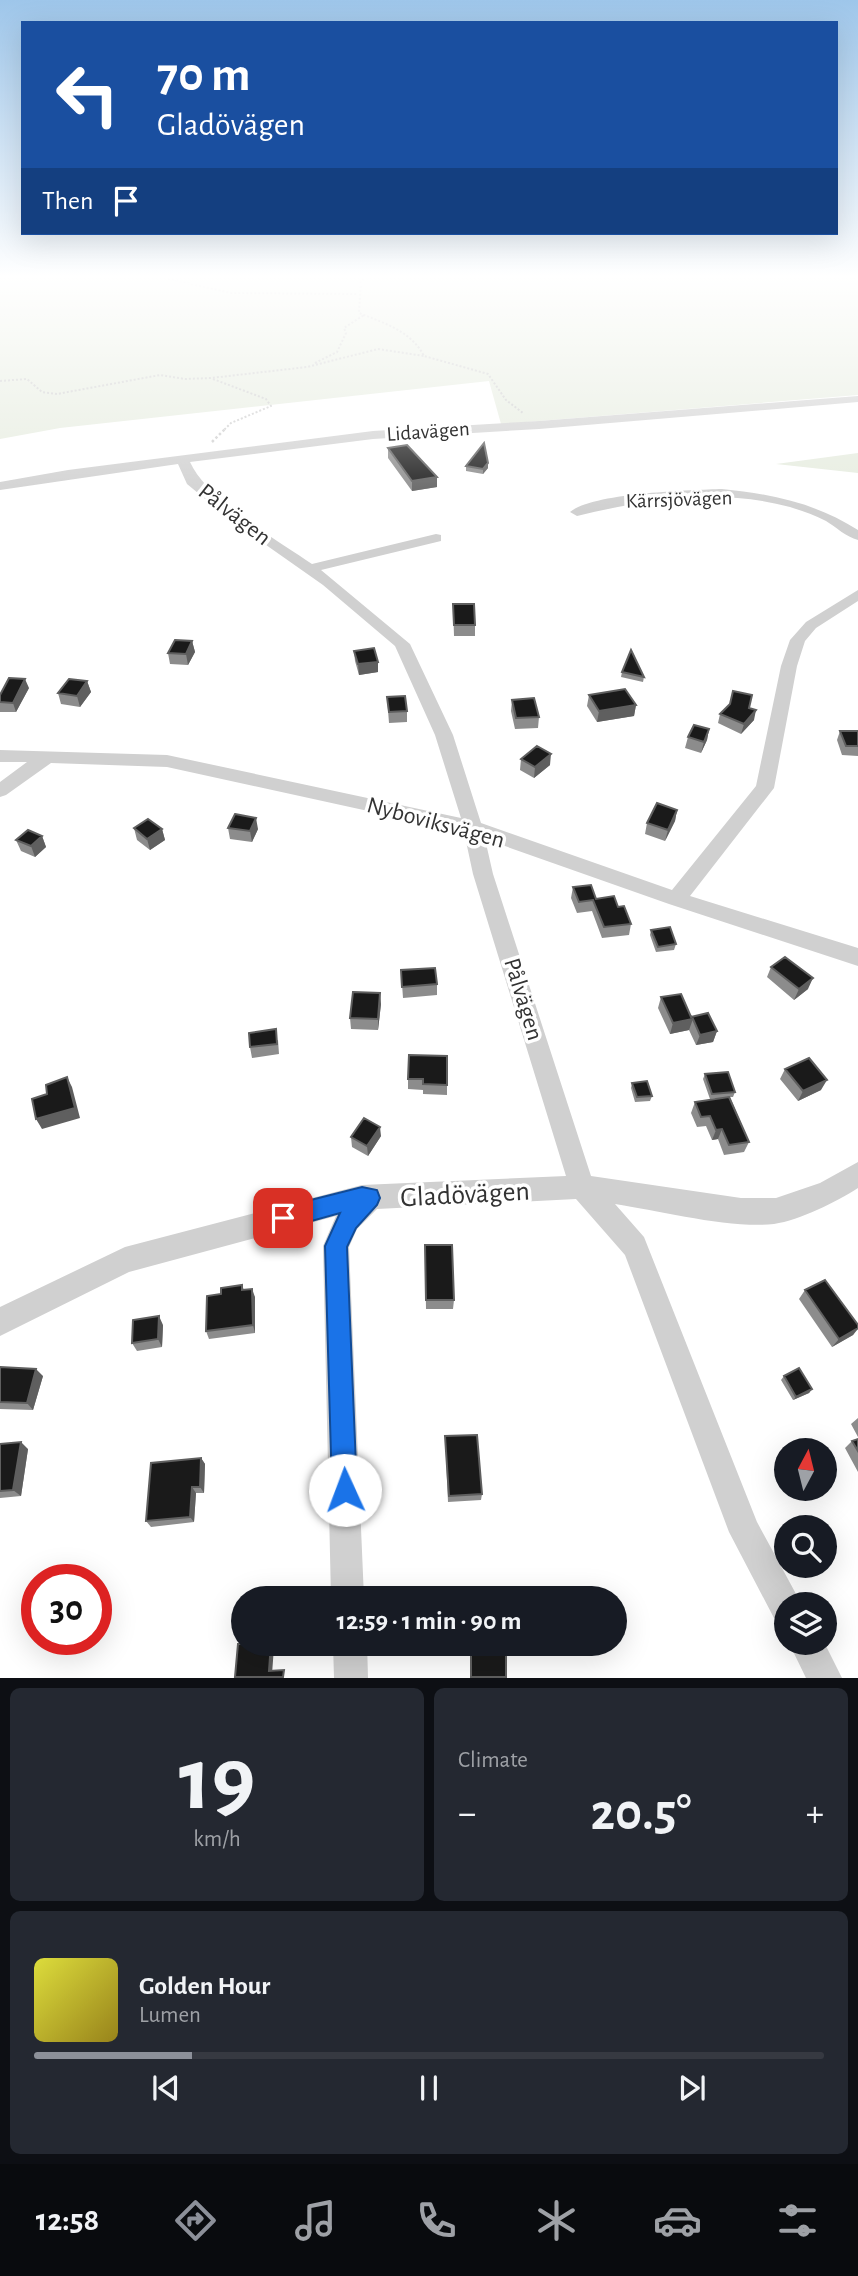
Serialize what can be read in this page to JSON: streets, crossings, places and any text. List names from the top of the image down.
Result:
{
  "streets": {
    "street": [
      "Lidavägen",
      "Kärrsjövägen",
      "Pålvägen",
      "Nyboviksvägen",
      "Gladövägen"
    ]
  },
  "crossings": [
    ["Lidavägen", "Pålvägen"],
    ["Pålvägen", "Nyboviksvägen"],
    ["Pålvägen", "Gladövägen"]
  ],
  "north": "top",
  "page": {
    "turn": ["70 m", "Gladövägen"],
    "then": "Then",
    "limit": "30",
    "trip": "12:59 · 1 min · 90 m",
    "tile": [
      ["19", "km/h"],
      "Climate"
    ],
    "heat": ["−", "20.5°", "+"],
    "song": ["Golden Hour", "Lumen"],
    "tabs": "12:58"
  }
}
